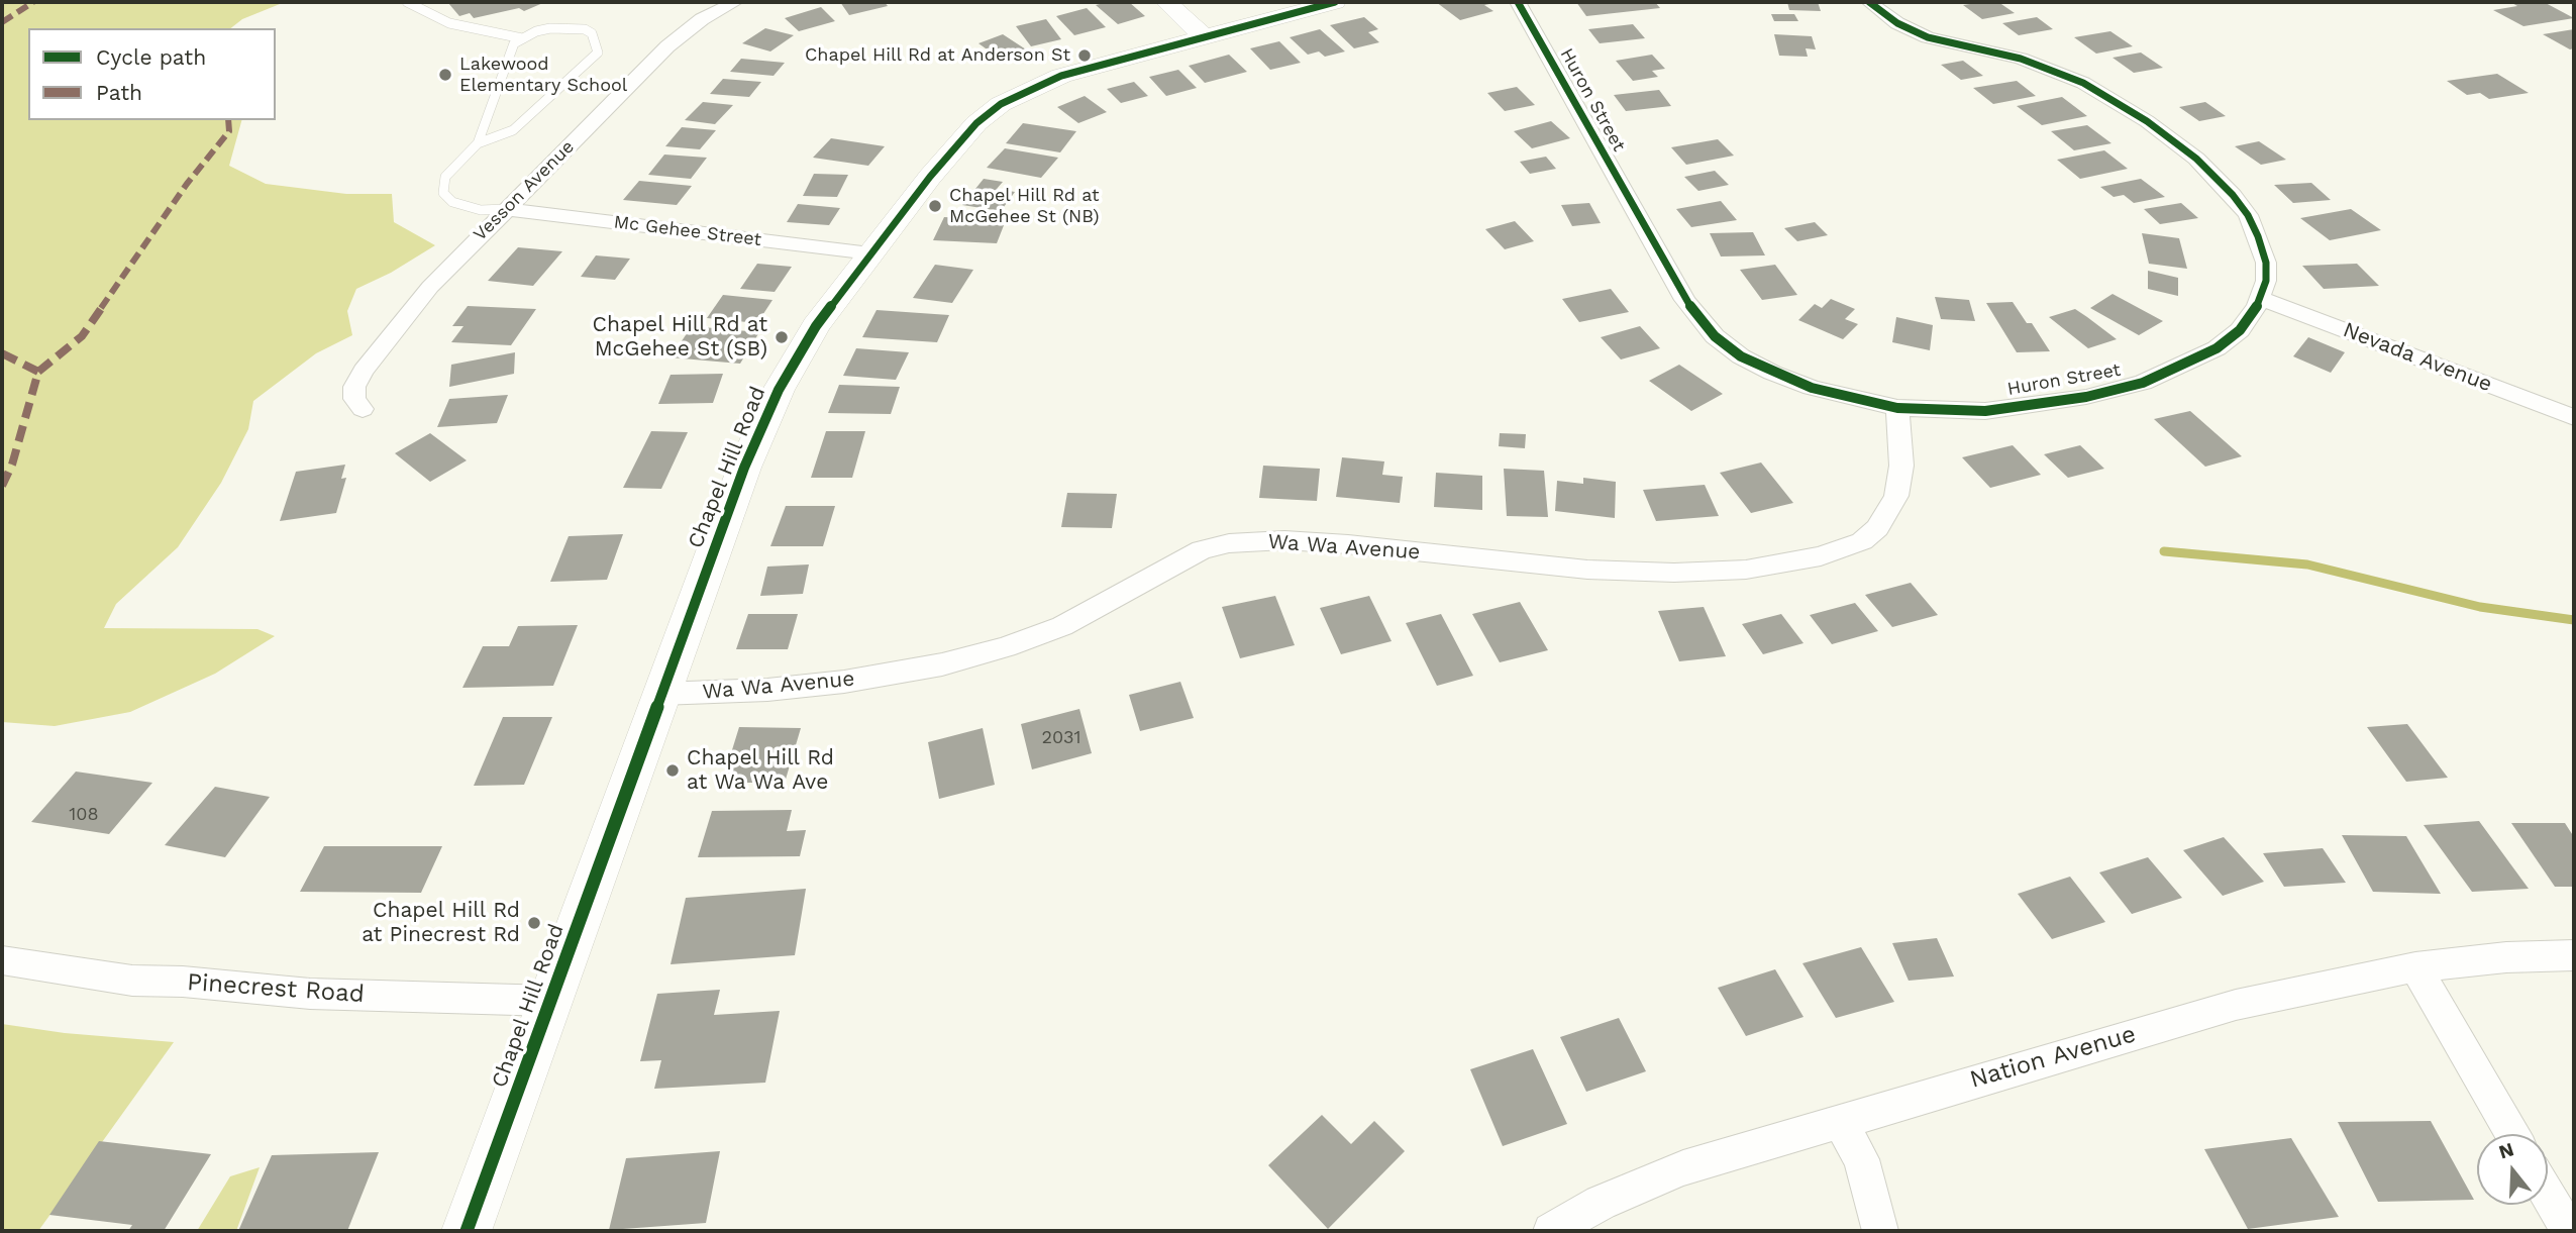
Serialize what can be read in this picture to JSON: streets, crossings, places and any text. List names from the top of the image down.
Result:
{
  "streets": {
    "street": [
      "Huron Street",
      "Vesson Avenue",
      "Mc Gehee Street",
      "Nevada Avenue",
      "Chapel Hill Road",
      "Wa Wa Avenue",
      "Pinecrest Road",
      "Nation Avenue"
    ]
  },
  "crossings": [
    ["Huron Street", "Nevada Avenue"],
    ["Huron Street", "Wa Wa Avenue"],
    ["Vesson Avenue", "Mc Gehee Street"],
    ["Mc Gehee Street", "Chapel Hill Road"],
    ["Chapel Hill Road", "Wa Wa Avenue"],
    ["Chapel Hill Road", "Pinecrest Road"]
  ],
  "places": [
    "Chapel Hill Rd at Anderson St",
    "Lakewood Elementary School",
    "Chapel Hill Rd at McGehee St (NB)",
    "Chapel Hill Rd at McGehee St (SB)",
    "Chapel Hill Rd at Wa Wa Ave",
    "Chapel Hill Rd at Pinecrest Rd"
  ],
  "house_numbers": ["2031", "108"],
  "legend": ["Cycle path", "Path"],
  "north": "top"
}
